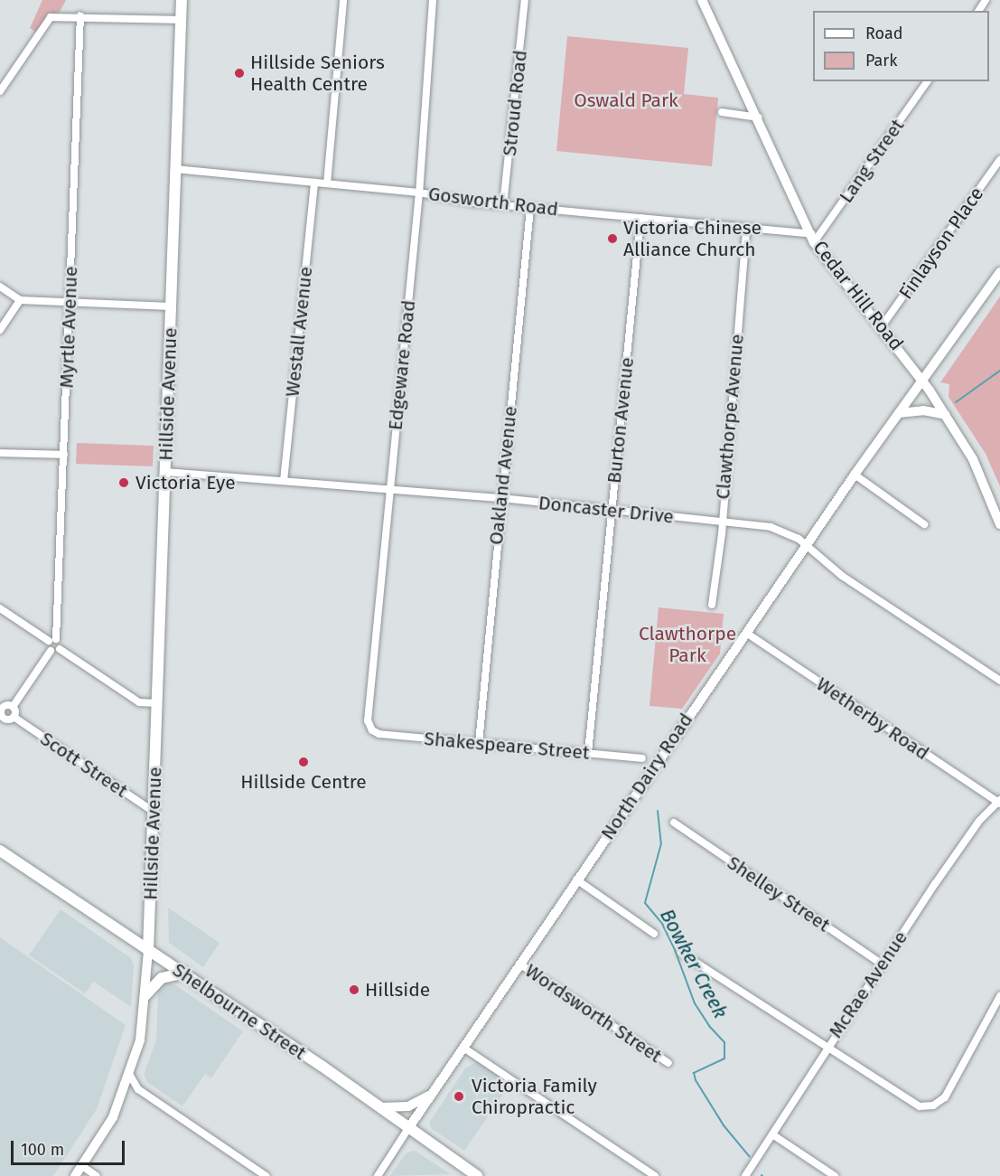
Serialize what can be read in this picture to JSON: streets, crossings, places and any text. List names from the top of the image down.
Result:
{
  "streets": {
    "main road": ["Hillside Avenue", "Shelbourne Street"],
    "street": [
      "Stroud Road",
      "Lang Street",
      "Gosworth Road",
      "Finlayson Place",
      "Cedar Hill Road",
      "Myrtle Avenue",
      "Westall Avenue",
      "Edgeware Road",
      "Clawthorpe Avenue",
      "Burton Avenue",
      "Oakland Avenue",
      "Doncaster Drive",
      "Wetherby Road",
      "Shakespeare Street",
      "Scott Street",
      "North Dairy Road",
      "Shelley Street",
      "McRae Avenue",
      "Wordsworth Street"
    ]
  },
  "crossings": [
    ["Stroud Road", "Gosworth Road"],
    ["Lang Street", "Gosworth Road"],
    ["Lang Street", "Cedar Hill Road"],
    ["Gosworth Road", "Cedar Hill Road"],
    ["Gosworth Road", "Westall Avenue"],
    ["Gosworth Road", "Edgeware Road"],
    ["Gosworth Road", "Hillside Avenue"],
    ["Gosworth Road", "Clawthorpe Avenue"],
    ["Gosworth Road", "Burton Avenue"],
    ["Gosworth Road", "Oakland Avenue"],
    ["Finlayson Place", "Cedar Hill Road"],
    ["Cedar Hill Road", "North Dairy Road"],
    ["Westall Avenue", "Doncaster Drive"],
    ["Edgeware Road", "Doncaster Drive"],
    ["Edgeware Road", "Shakespeare Street"],
    ["Hillside Avenue", "Doncaster Drive"],
    ["Hillside Avenue", "Scott Street"],
    ["Hillside Avenue", "Shelbourne Street"],
    ["Clawthorpe Avenue", "Doncaster Drive"],
    ["Burton Avenue", "Doncaster Drive"],
    ["Burton Avenue", "Shakespeare Street"],
    ["Oakland Avenue", "Doncaster Drive"],
    ["Oakland Avenue", "Shakespeare Street"],
    ["Doncaster Drive", "North Dairy Road"],
    ["Wetherby Road", "North Dairy Road"],
    ["Wetherby Road", "McRae Avenue"],
    ["North Dairy Road", "Shelbourne Street"],
    ["North Dairy Road", "Wordsworth Street"],
    ["Shelley Street", "McRae Avenue"]
  ],
  "water": ["Bowker Creek"],
  "parks": ["Oswald Park", "Clawthorpe Park"],
  "places": [
    "Hillside Seniors Health Centre",
    "Victoria Chinese Alliance Church",
    "Victoria Eye",
    "Hillside Centre",
    "Hillside",
    "Victoria Family Chiropractic"
  ],
  "legend": ["Road", "Park"],
  "scale_bar": "100 m"
}
